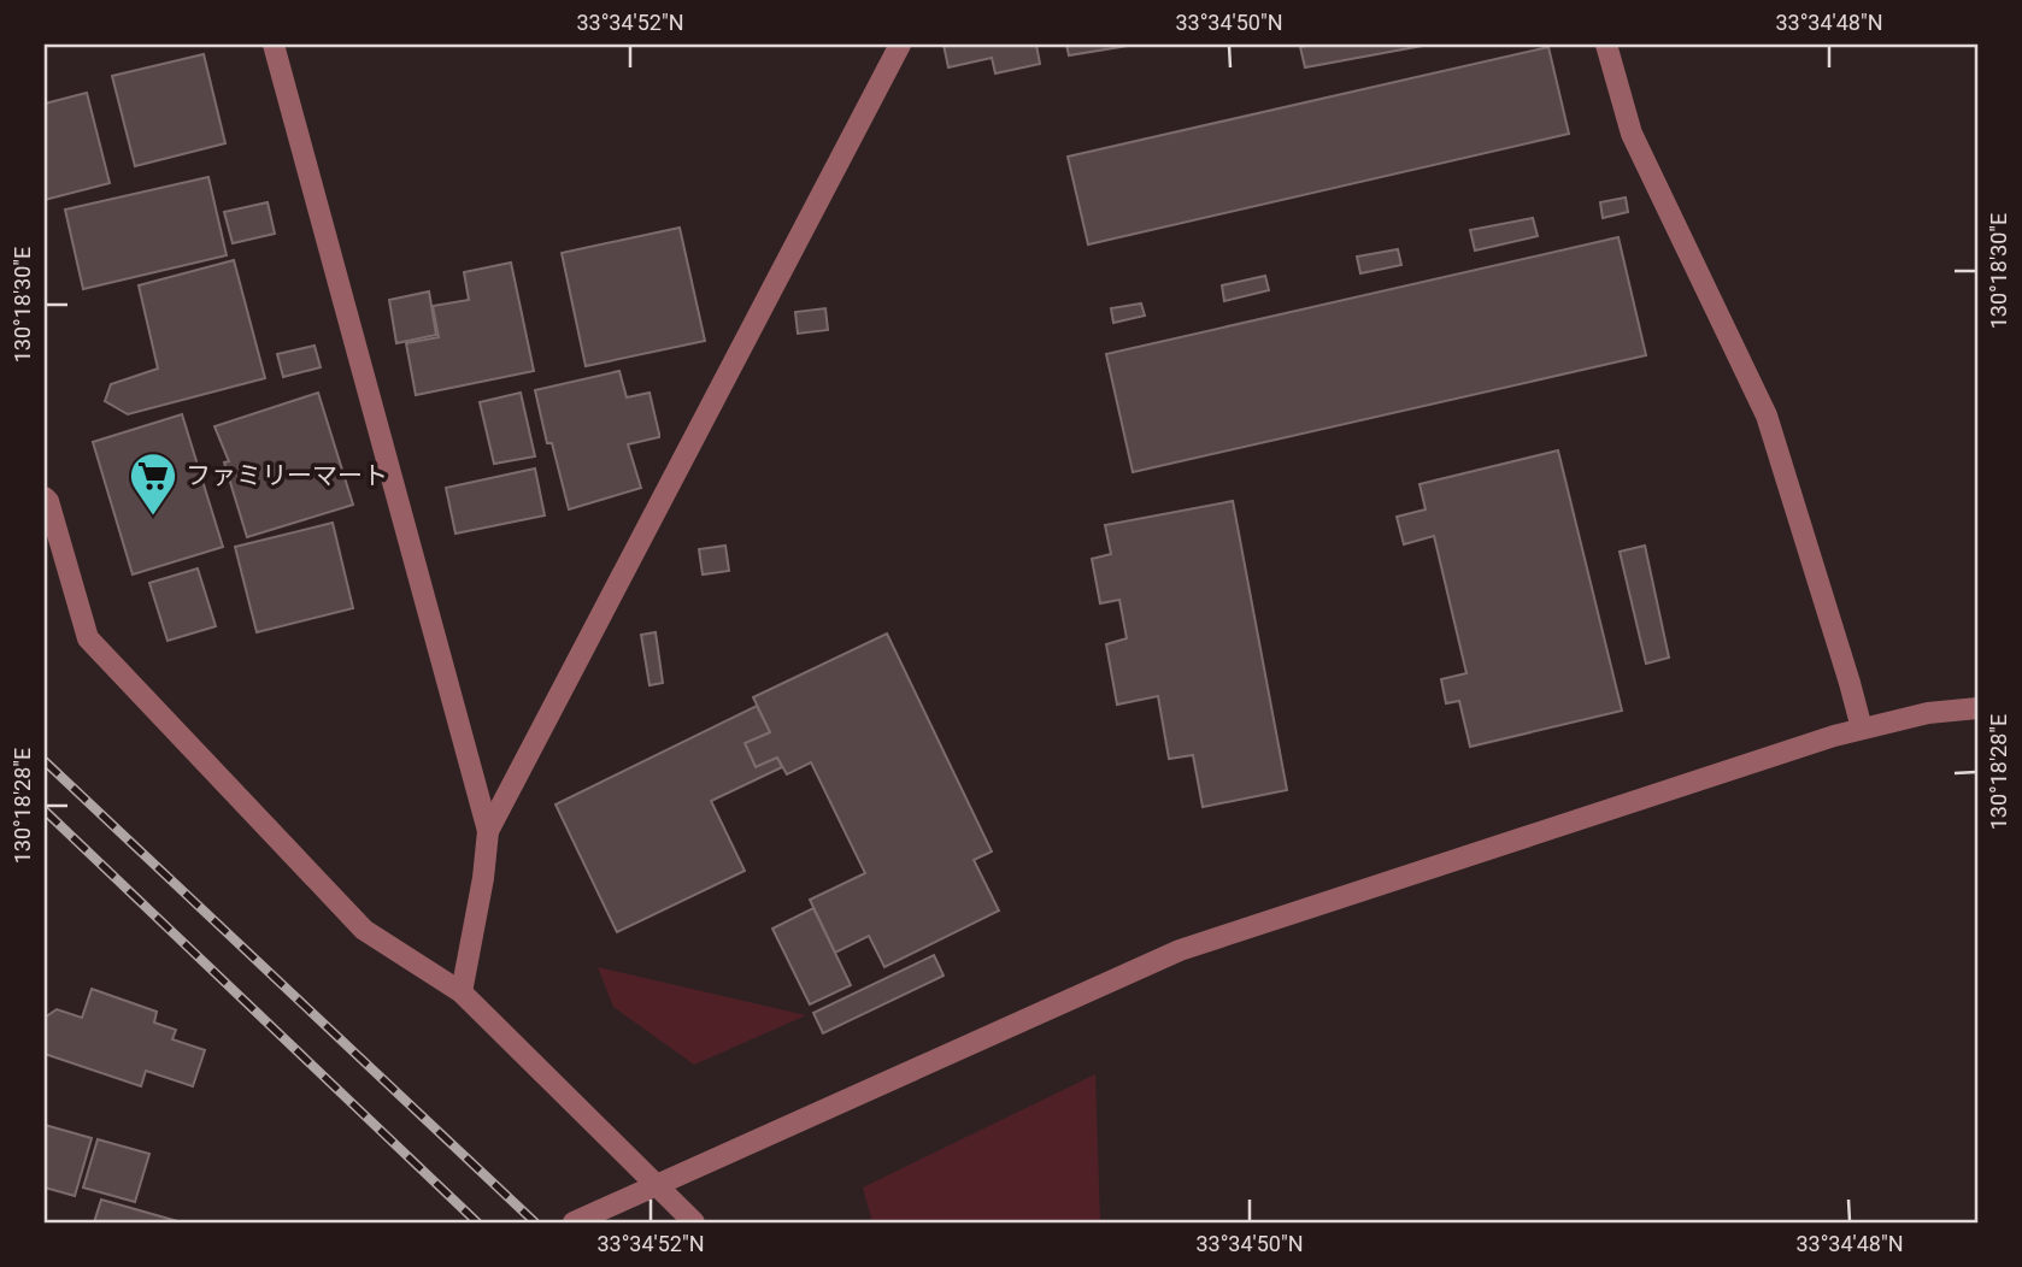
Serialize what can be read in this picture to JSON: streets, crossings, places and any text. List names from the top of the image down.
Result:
{
  "places": {
    "supermarket": ["ファミリーマート"]
  },
  "coordinates": [
    "33°34'52\"N",
    "33°34'50\"N",
    "33°34'48\"N",
    "130°18'30\"E",
    "130°18'28\"E"
  ]
}
